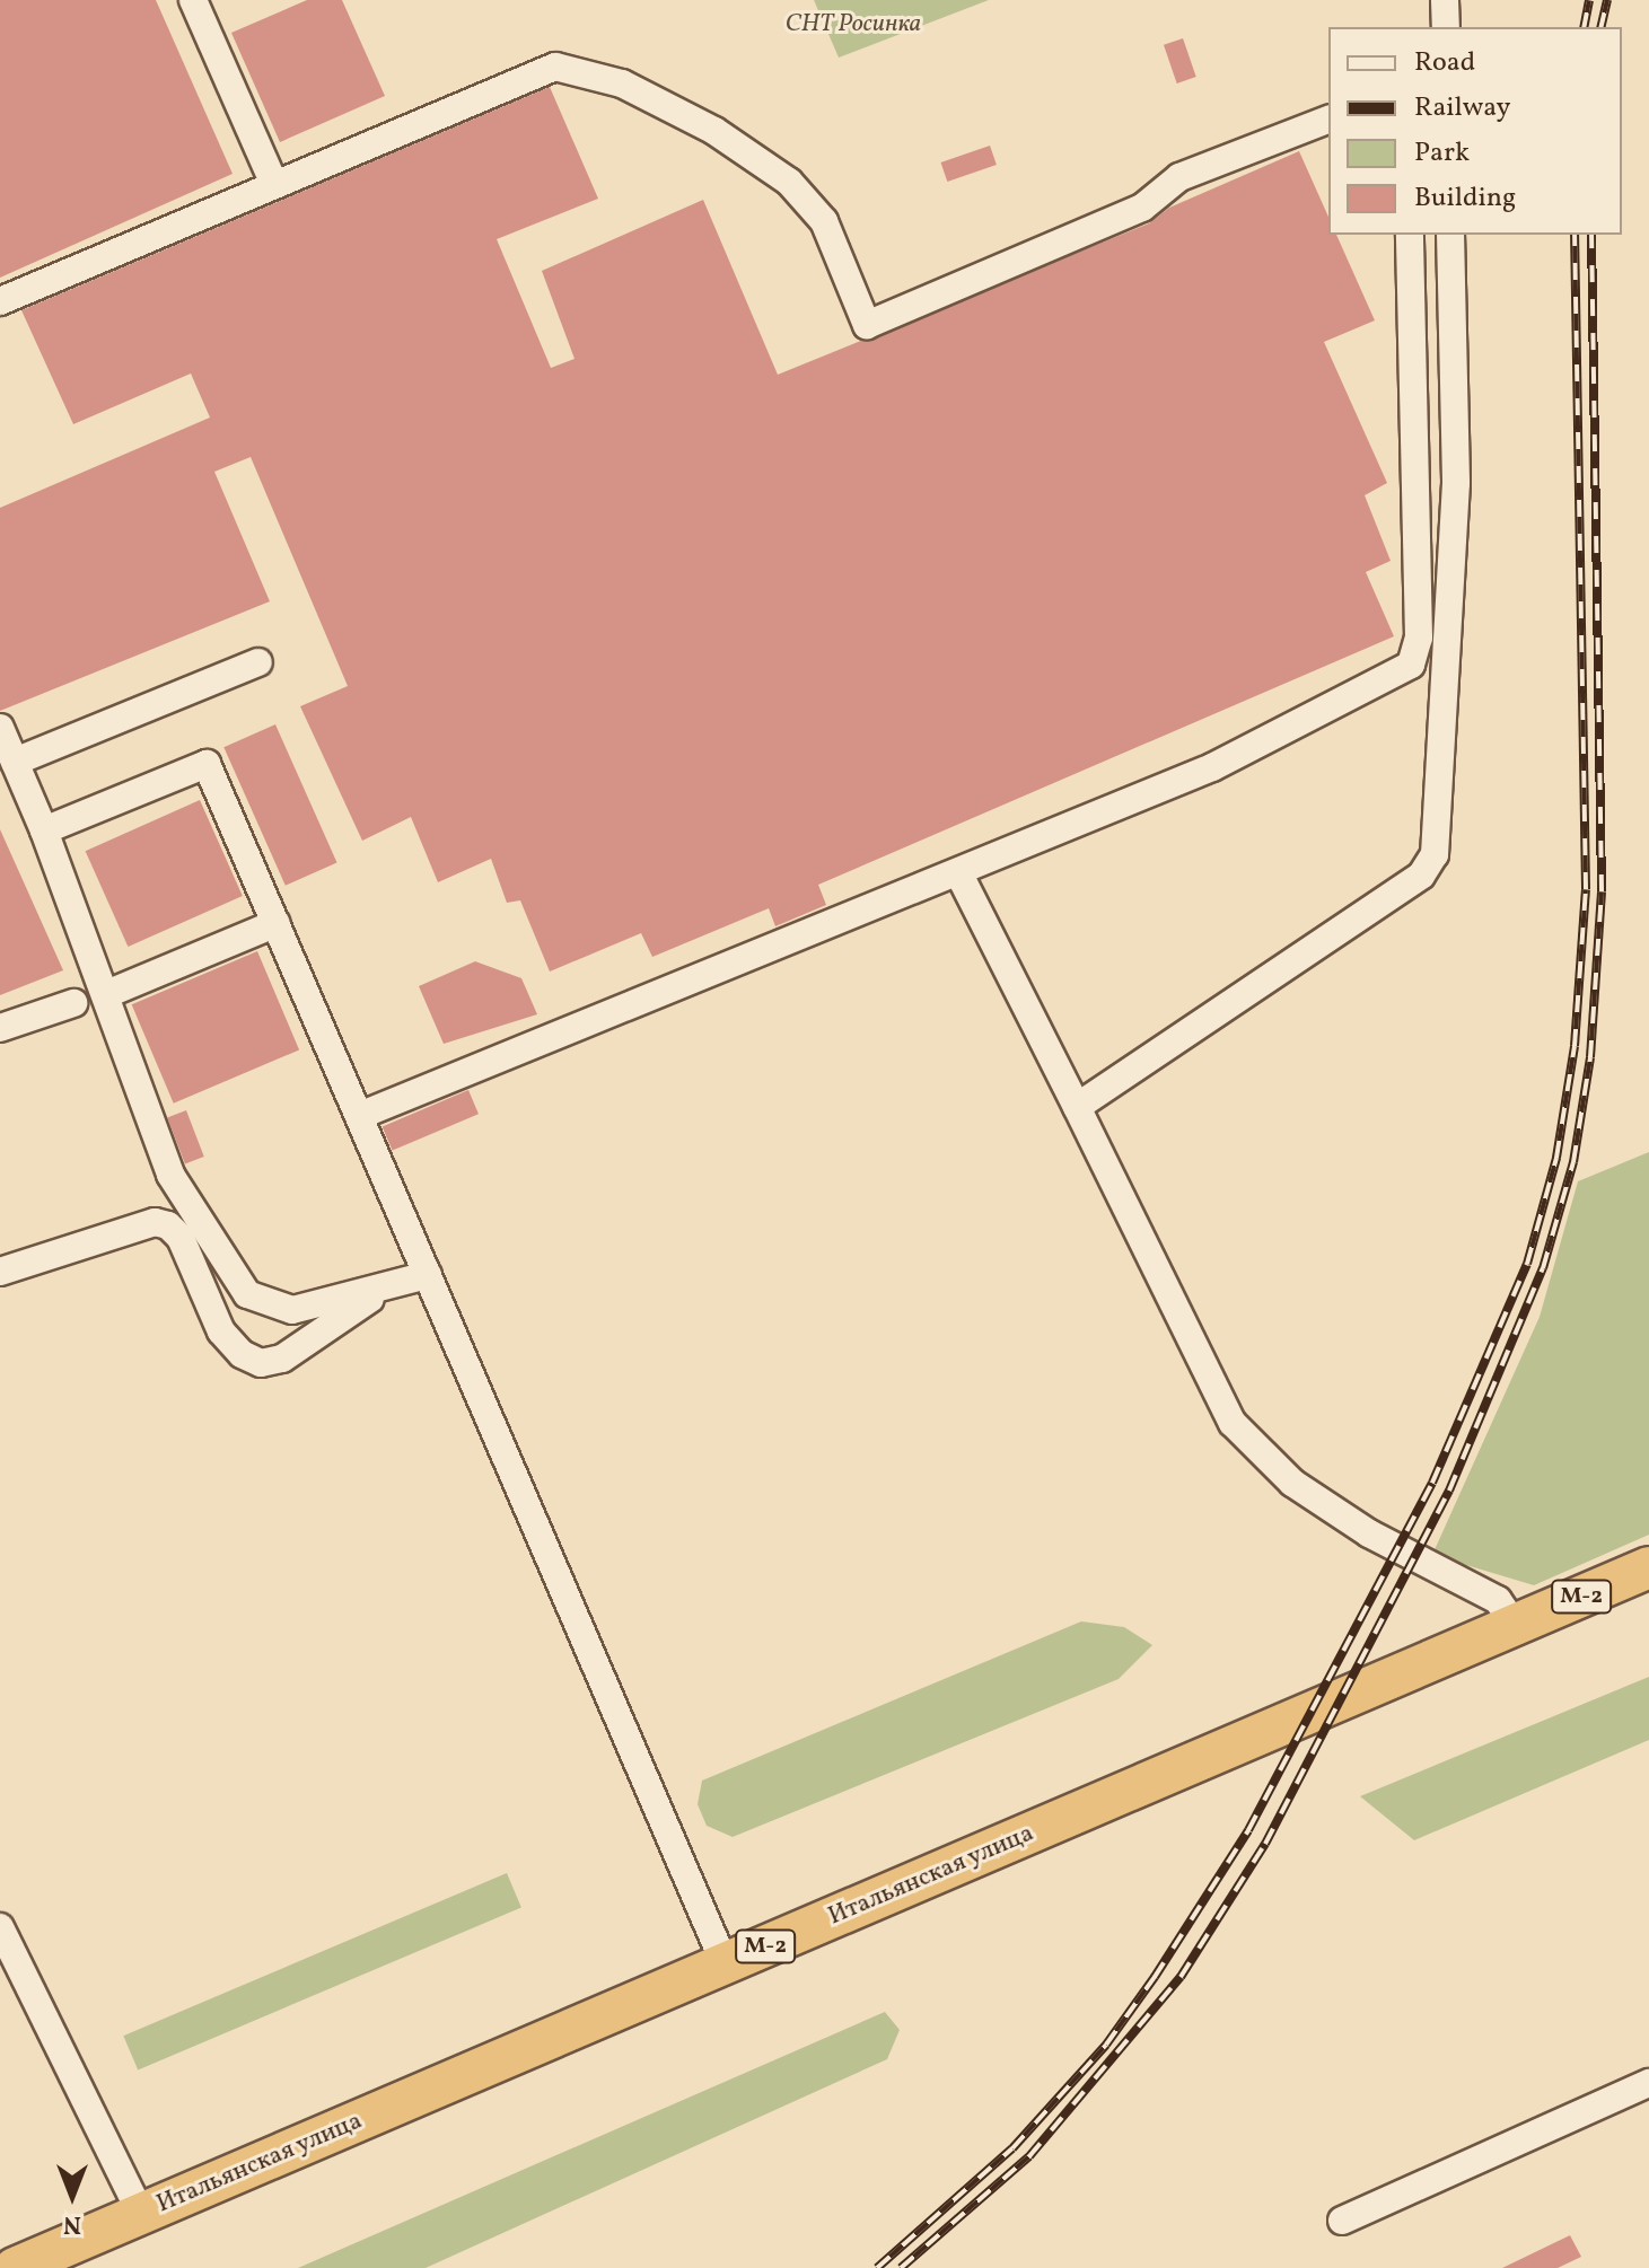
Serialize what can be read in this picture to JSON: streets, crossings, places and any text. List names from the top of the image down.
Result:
{
  "streets": {
    "highway": ["М-2", "Итальянская улица"]
  },
  "parks": ["СНТ Росинка"],
  "legend": [
    "Road",
    "Railway",
    "Park",
    "Building"
  ],
  "north": "bottom"
}
